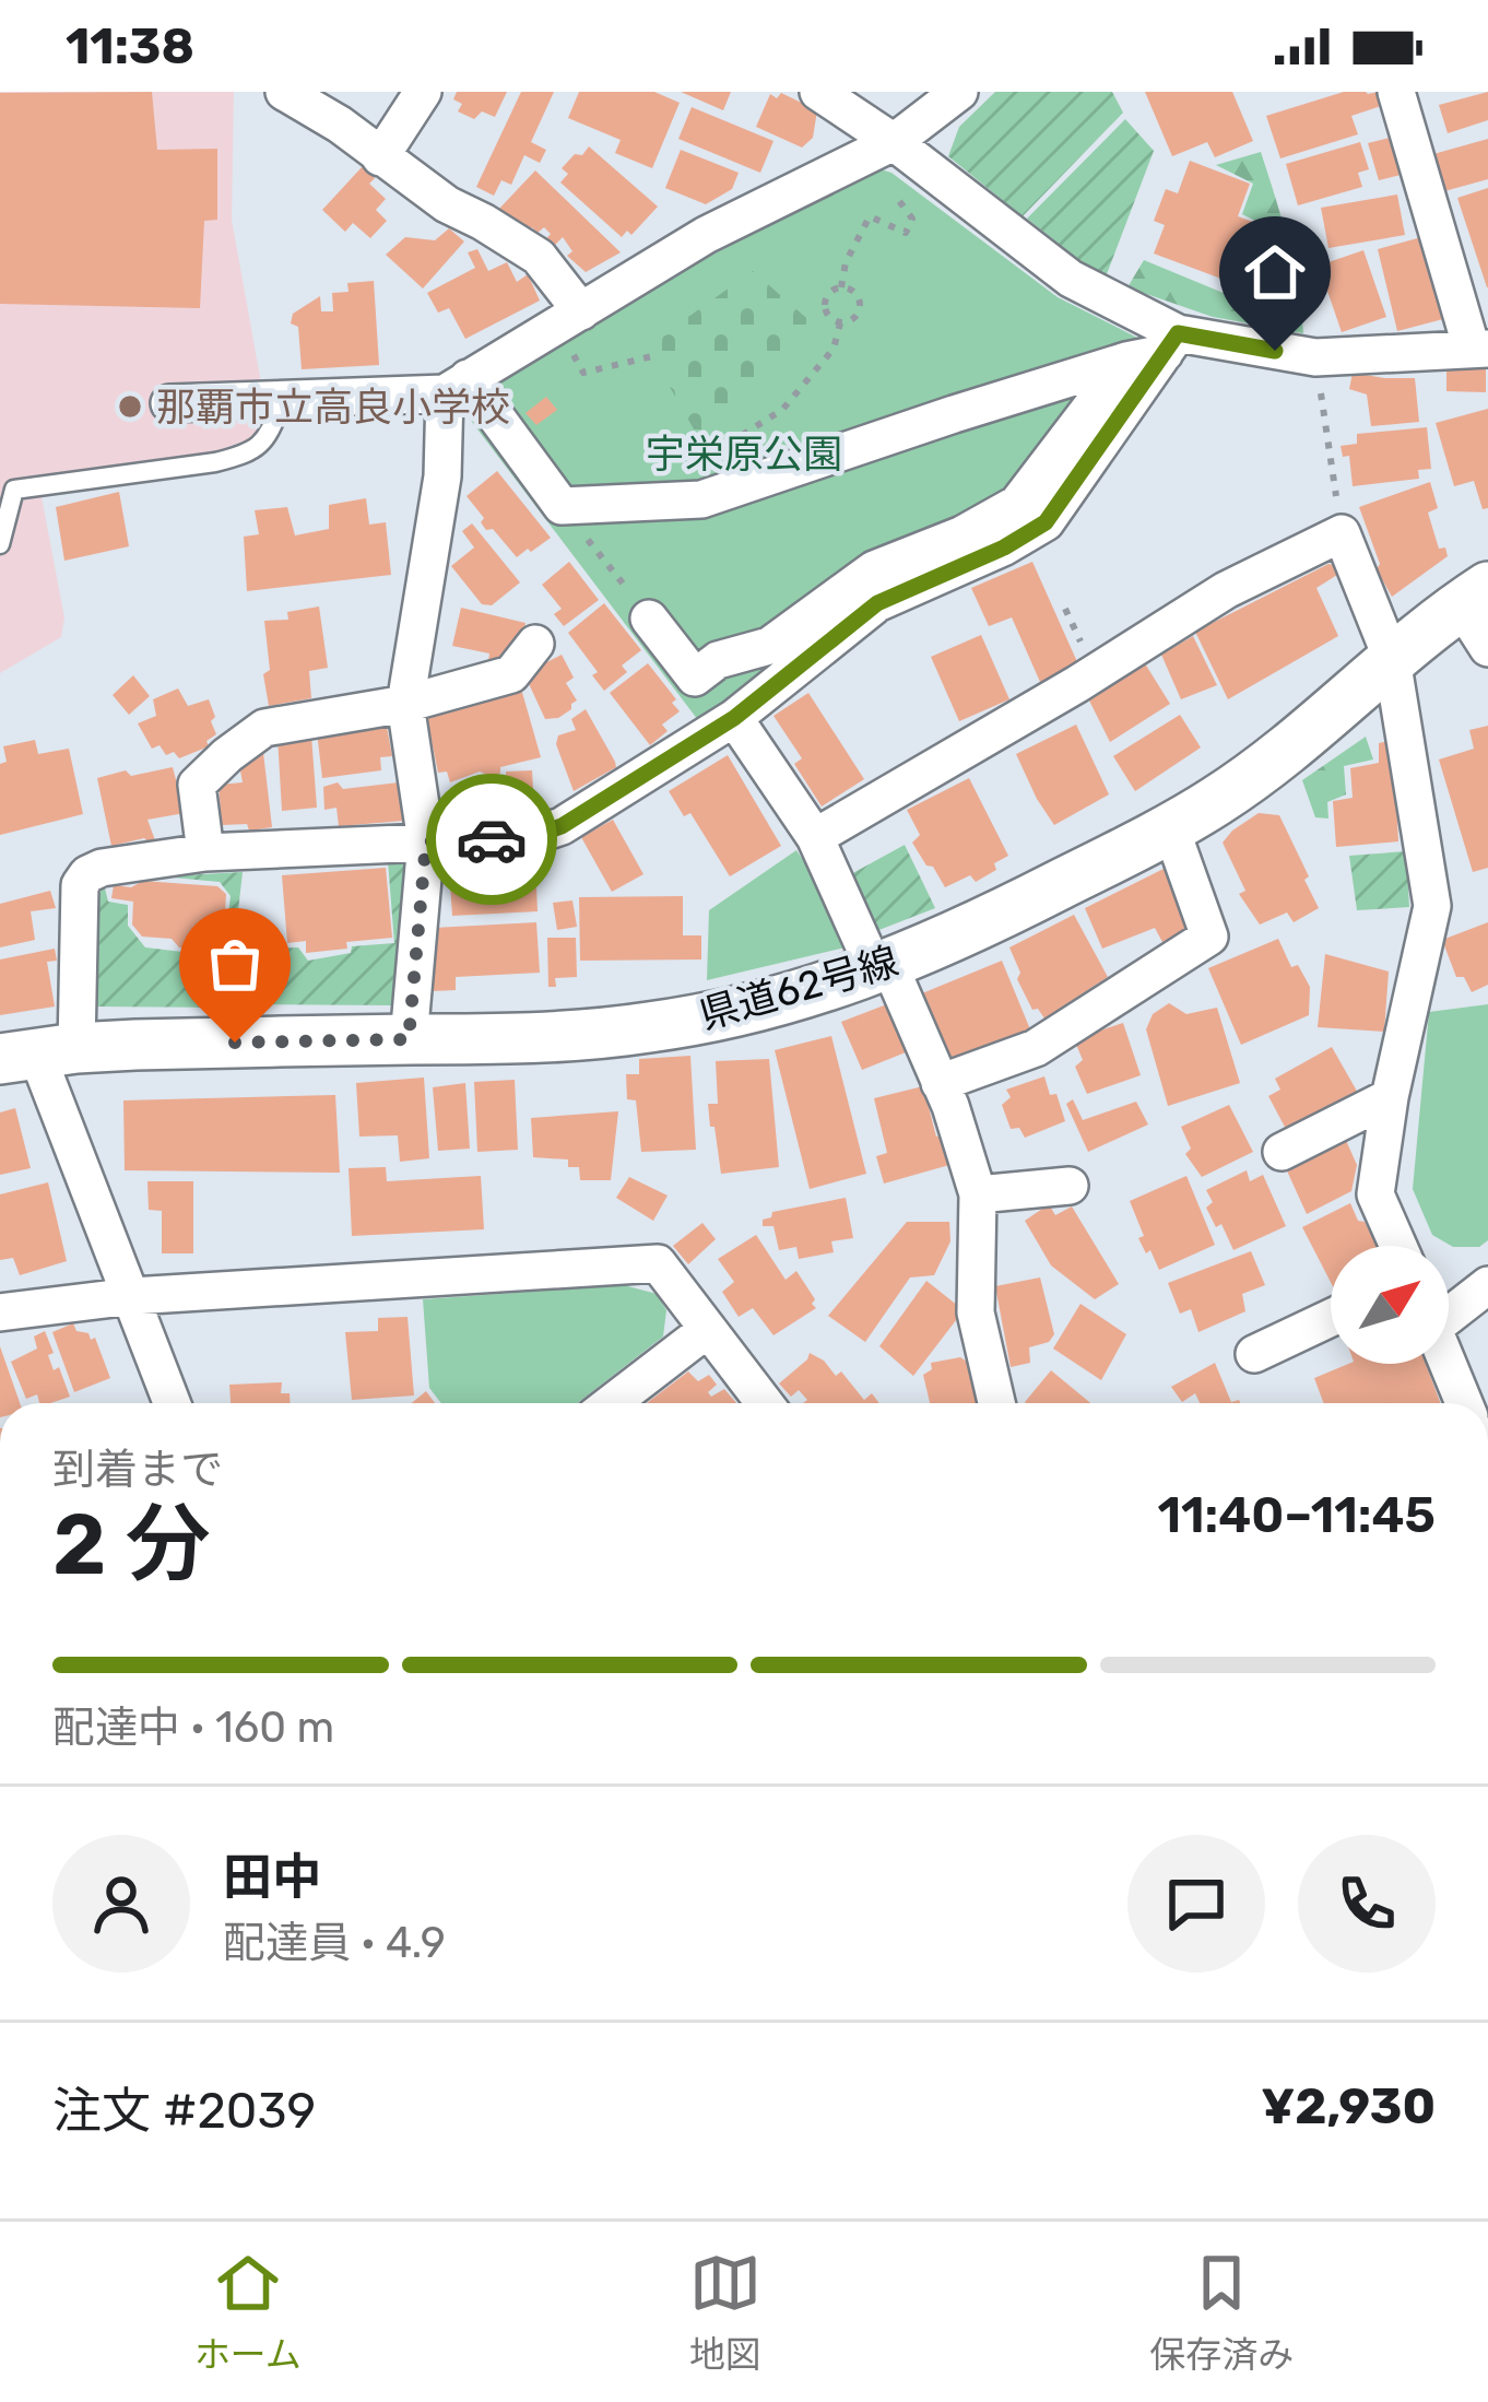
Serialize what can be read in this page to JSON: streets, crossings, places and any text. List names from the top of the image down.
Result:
{
  "streets": {
    "main road": ["県道62号線"]
  },
  "parks": ["宇栄原公園"],
  "places": ["那覇市立高良小学校"],
  "north": "top right",
  "page": {
    "status": "11:38",
    "heading": ["2 分", "到着まで", "11:40–11:45"],
    "panel": [
      "田中",
      "配達員 · 4.9",
      "注文 #2039",
      "¥2,930"
    ],
    "bar": "配達中 · 160 m",
    "tabs": ["ホーム", "地図", "保存済み"]
  }
}
